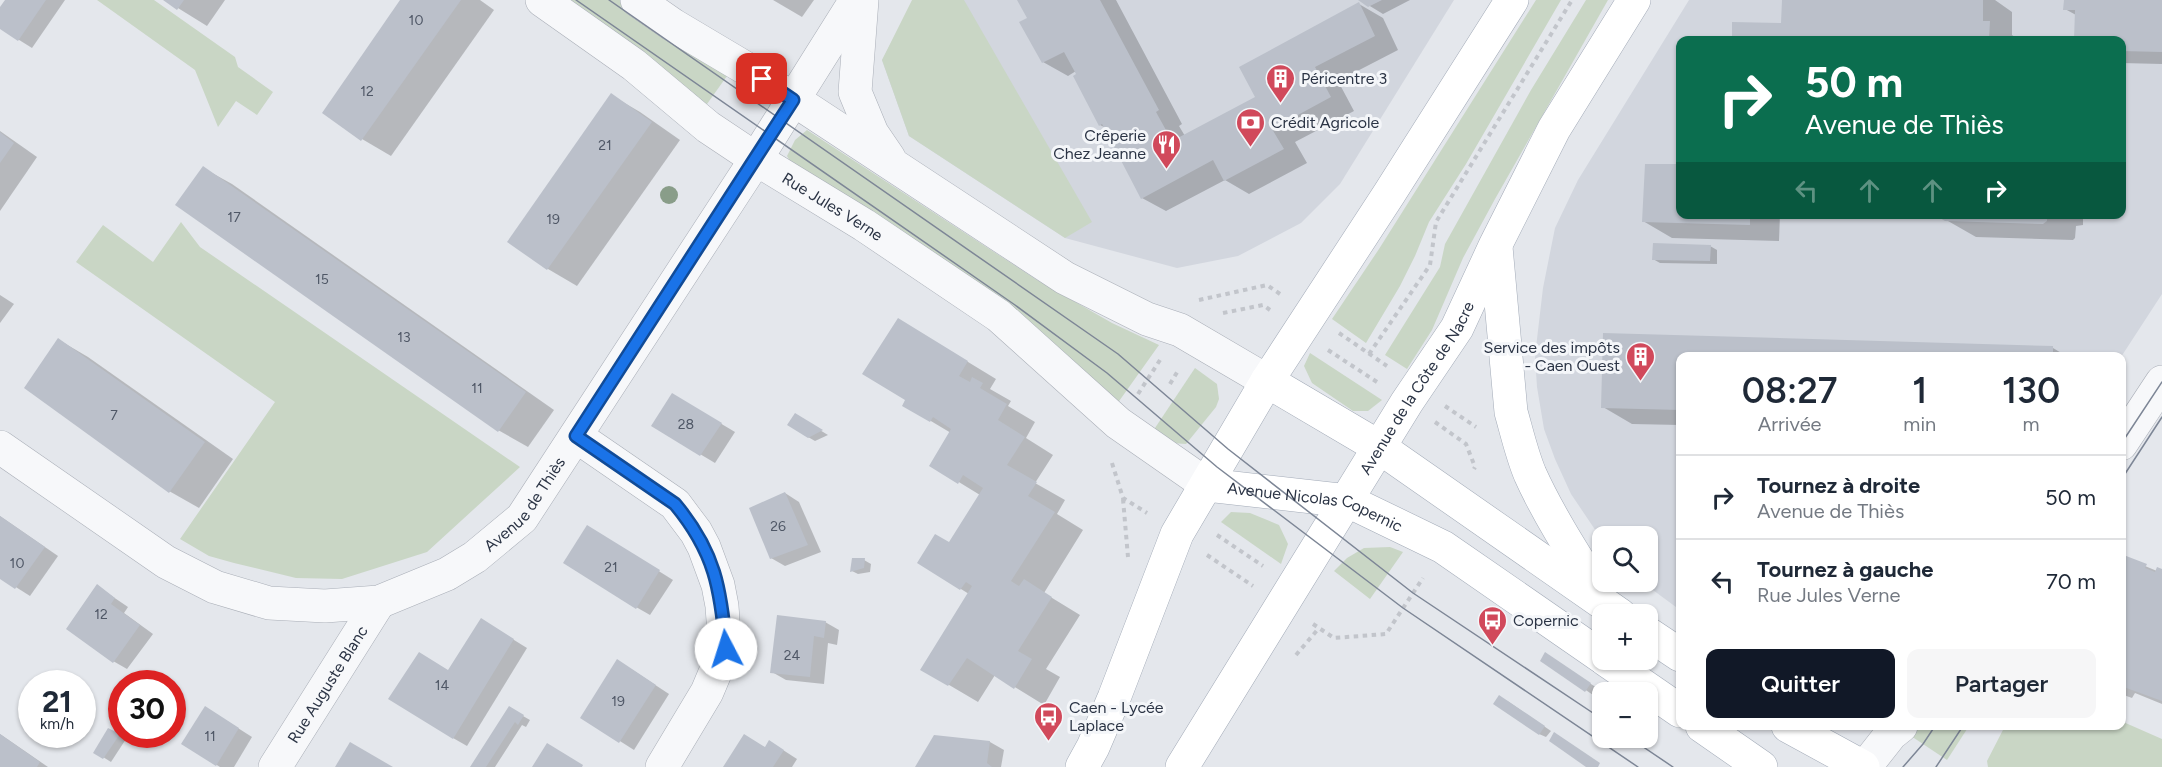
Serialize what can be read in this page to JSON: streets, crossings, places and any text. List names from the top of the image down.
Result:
{
  "streets": {
    "main road": ["Avenue de la Côte de Nacre", "Avenue Nicolas Copernic"],
    "street": ["Rue Jules Verne", "Avenue de Thiès", "Rue Auguste Blanc"]
  },
  "crossings": [
    ["Rue Jules Verne", "Avenue de Thiès"],
    ["Rue Jules Verne", "Avenue Nicolas Copernic"],
    ["Avenue de la Côte de Nacre", "Avenue Nicolas Copernic"],
    ["Avenue de Thiès", "Rue Auguste Blanc"]
  ],
  "places": {
    "building": ["Péricentre 3", "Service des impôts - Caen Ouest"],
    "bank": ["Crédit Agricole"],
    "restaurant": ["Crêperie Chez Jeanne"],
    "bus stop": ["Copernic", "Caen - Lycée Laplace"]
  },
  "house_numbers": [
    "10",
    "12",
    "21",
    "17",
    "19",
    "15",
    "13",
    "11",
    "7",
    "28",
    "26",
    "10",
    "21",
    "12",
    "24",
    "14",
    "19",
    "11"
  ],
  "page": {
    "turn": ["50 m", "Avenue de Thiès"],
    "eta": [
      "08:27",
      "Arrivée",
      "1",
      "min",
      "130",
      "m"
    ],
    "list": [
      {
        "name": "Tournez à droite",
        "note": "Avenue de Thiès",
        "value": "50 m"
      },
      {
        "name": "Tournez à gauche",
        "note": "Rue Jules Verne",
        "value": "70 m"
      }
    ],
    "map_buttons": ["+", "−"],
    "buttons": ["Quitter", "Partager"],
    "speed": "21 km/h",
    "limit": "30"
  }
}
